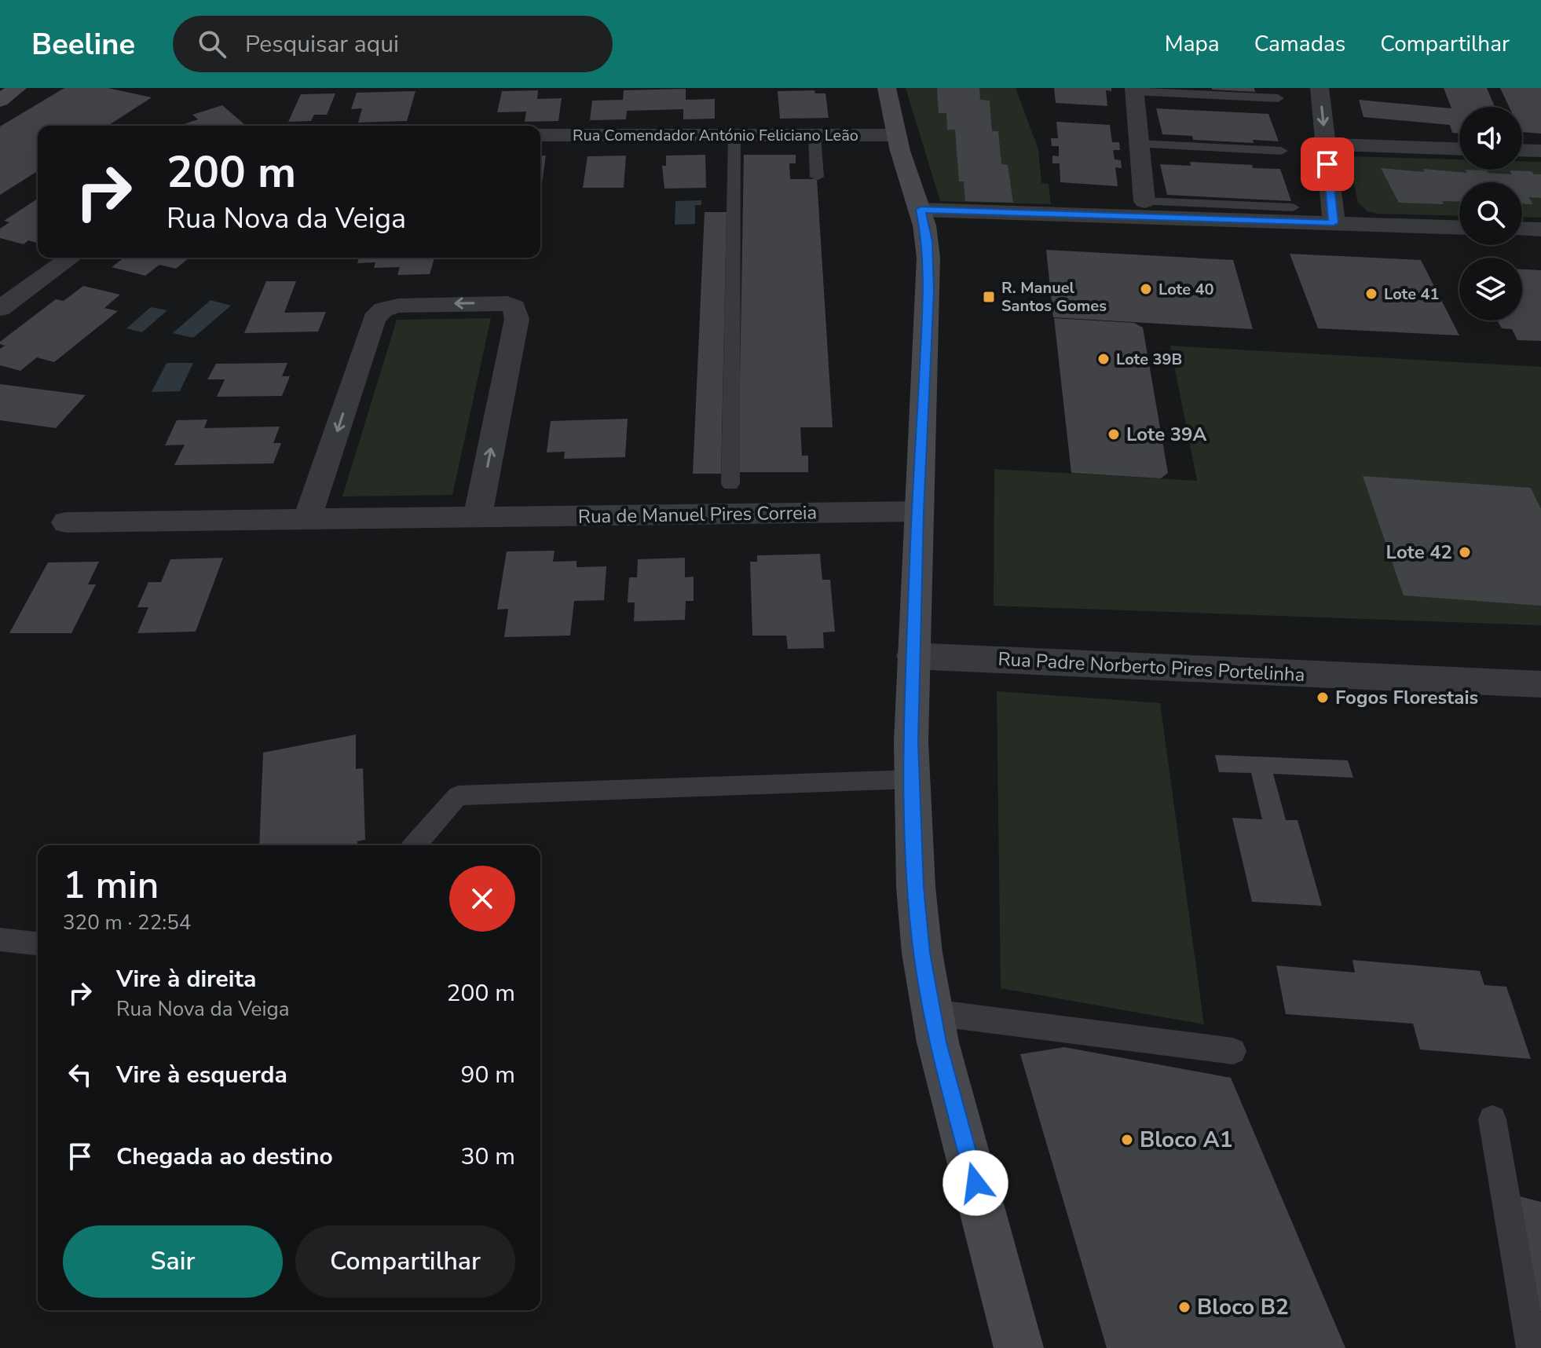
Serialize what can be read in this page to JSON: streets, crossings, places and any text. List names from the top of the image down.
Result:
{
  "streets": {
    "street": ["Rua Comendador António Feliciano Leão", "Rua de Manuel Pires Correia", "Rua Padre Norberto Pires Portelinha"]
  },
  "places": {
    "other": [
      "Lote 40",
      "Lote 41",
      "Lote 39B",
      "Lote 39A",
      "Lote 42",
      "Fogos Florestais",
      "Bloco A1",
      "Bloco B2"
    ],
    "transit": ["R. Manuel Santos Gomes"]
  },
  "page": {
    "header": "Beeline",
    "search": "Pesquisar aqui",
    "nav": ["Mapa", "Camadas", "Compartilhar"],
    "turn": ["200 m", "Rua Nova da Veiga"],
    "heading": ["1 min", "320 m · 22:54"],
    "list": [
      {
        "name": "Vire à direita",
        "note": "Rua Nova da Veiga",
        "value": "200 m"
      },
      {
        "name": "Vire à esquerda",
        "value": "90 m"
      },
      {
        "name": "Chegada ao destino",
        "value": "30 m"
      }
    ],
    "buttons": ["Sair", "Compartilhar"]
  }
}
